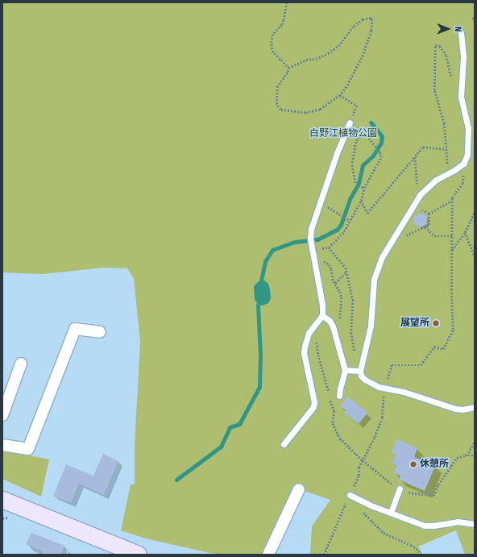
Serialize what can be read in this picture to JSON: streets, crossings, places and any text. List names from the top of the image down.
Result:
{
  "parks": ["白野江植物公園"],
  "places": ["展望所", "休憩所"],
  "north": "right"
}
